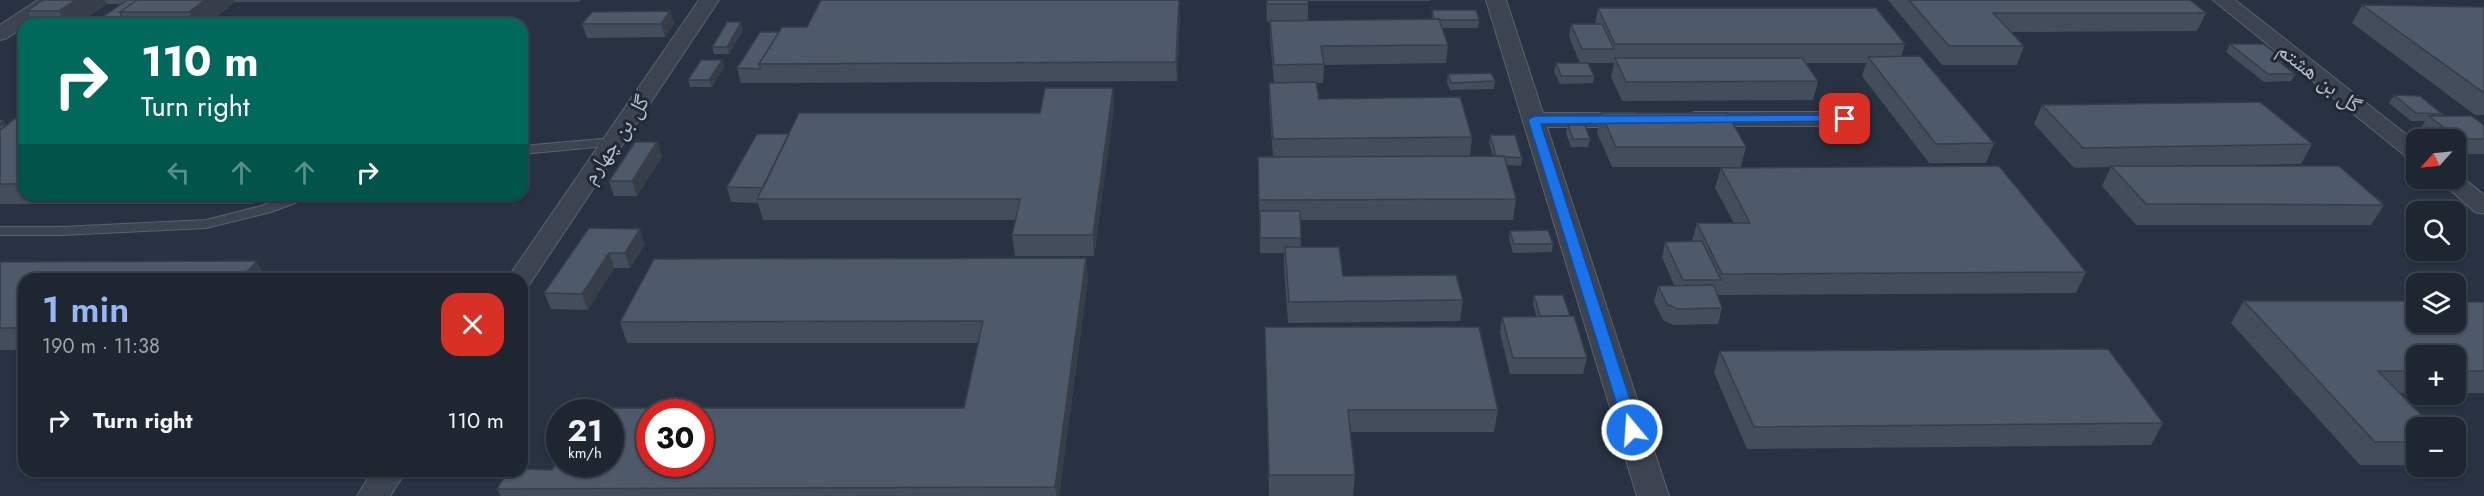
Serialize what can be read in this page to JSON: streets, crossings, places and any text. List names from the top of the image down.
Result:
{
  "streets": {
    "street": ["گل بن هشتم", "گل بن چهارم"]
  },
  "north": "bottom left",
  "page": {
    "turn": ["110 m", "Turn right"],
    "map_buttons": ["+", "−"],
    "heading": ["1 min", "190 m · 11:38"],
    "list": [
      {
        "name": "Turn right",
        "value": "110 m"
      }
    ],
    "speed": "21 km/h",
    "limit": "30"
  }
}
